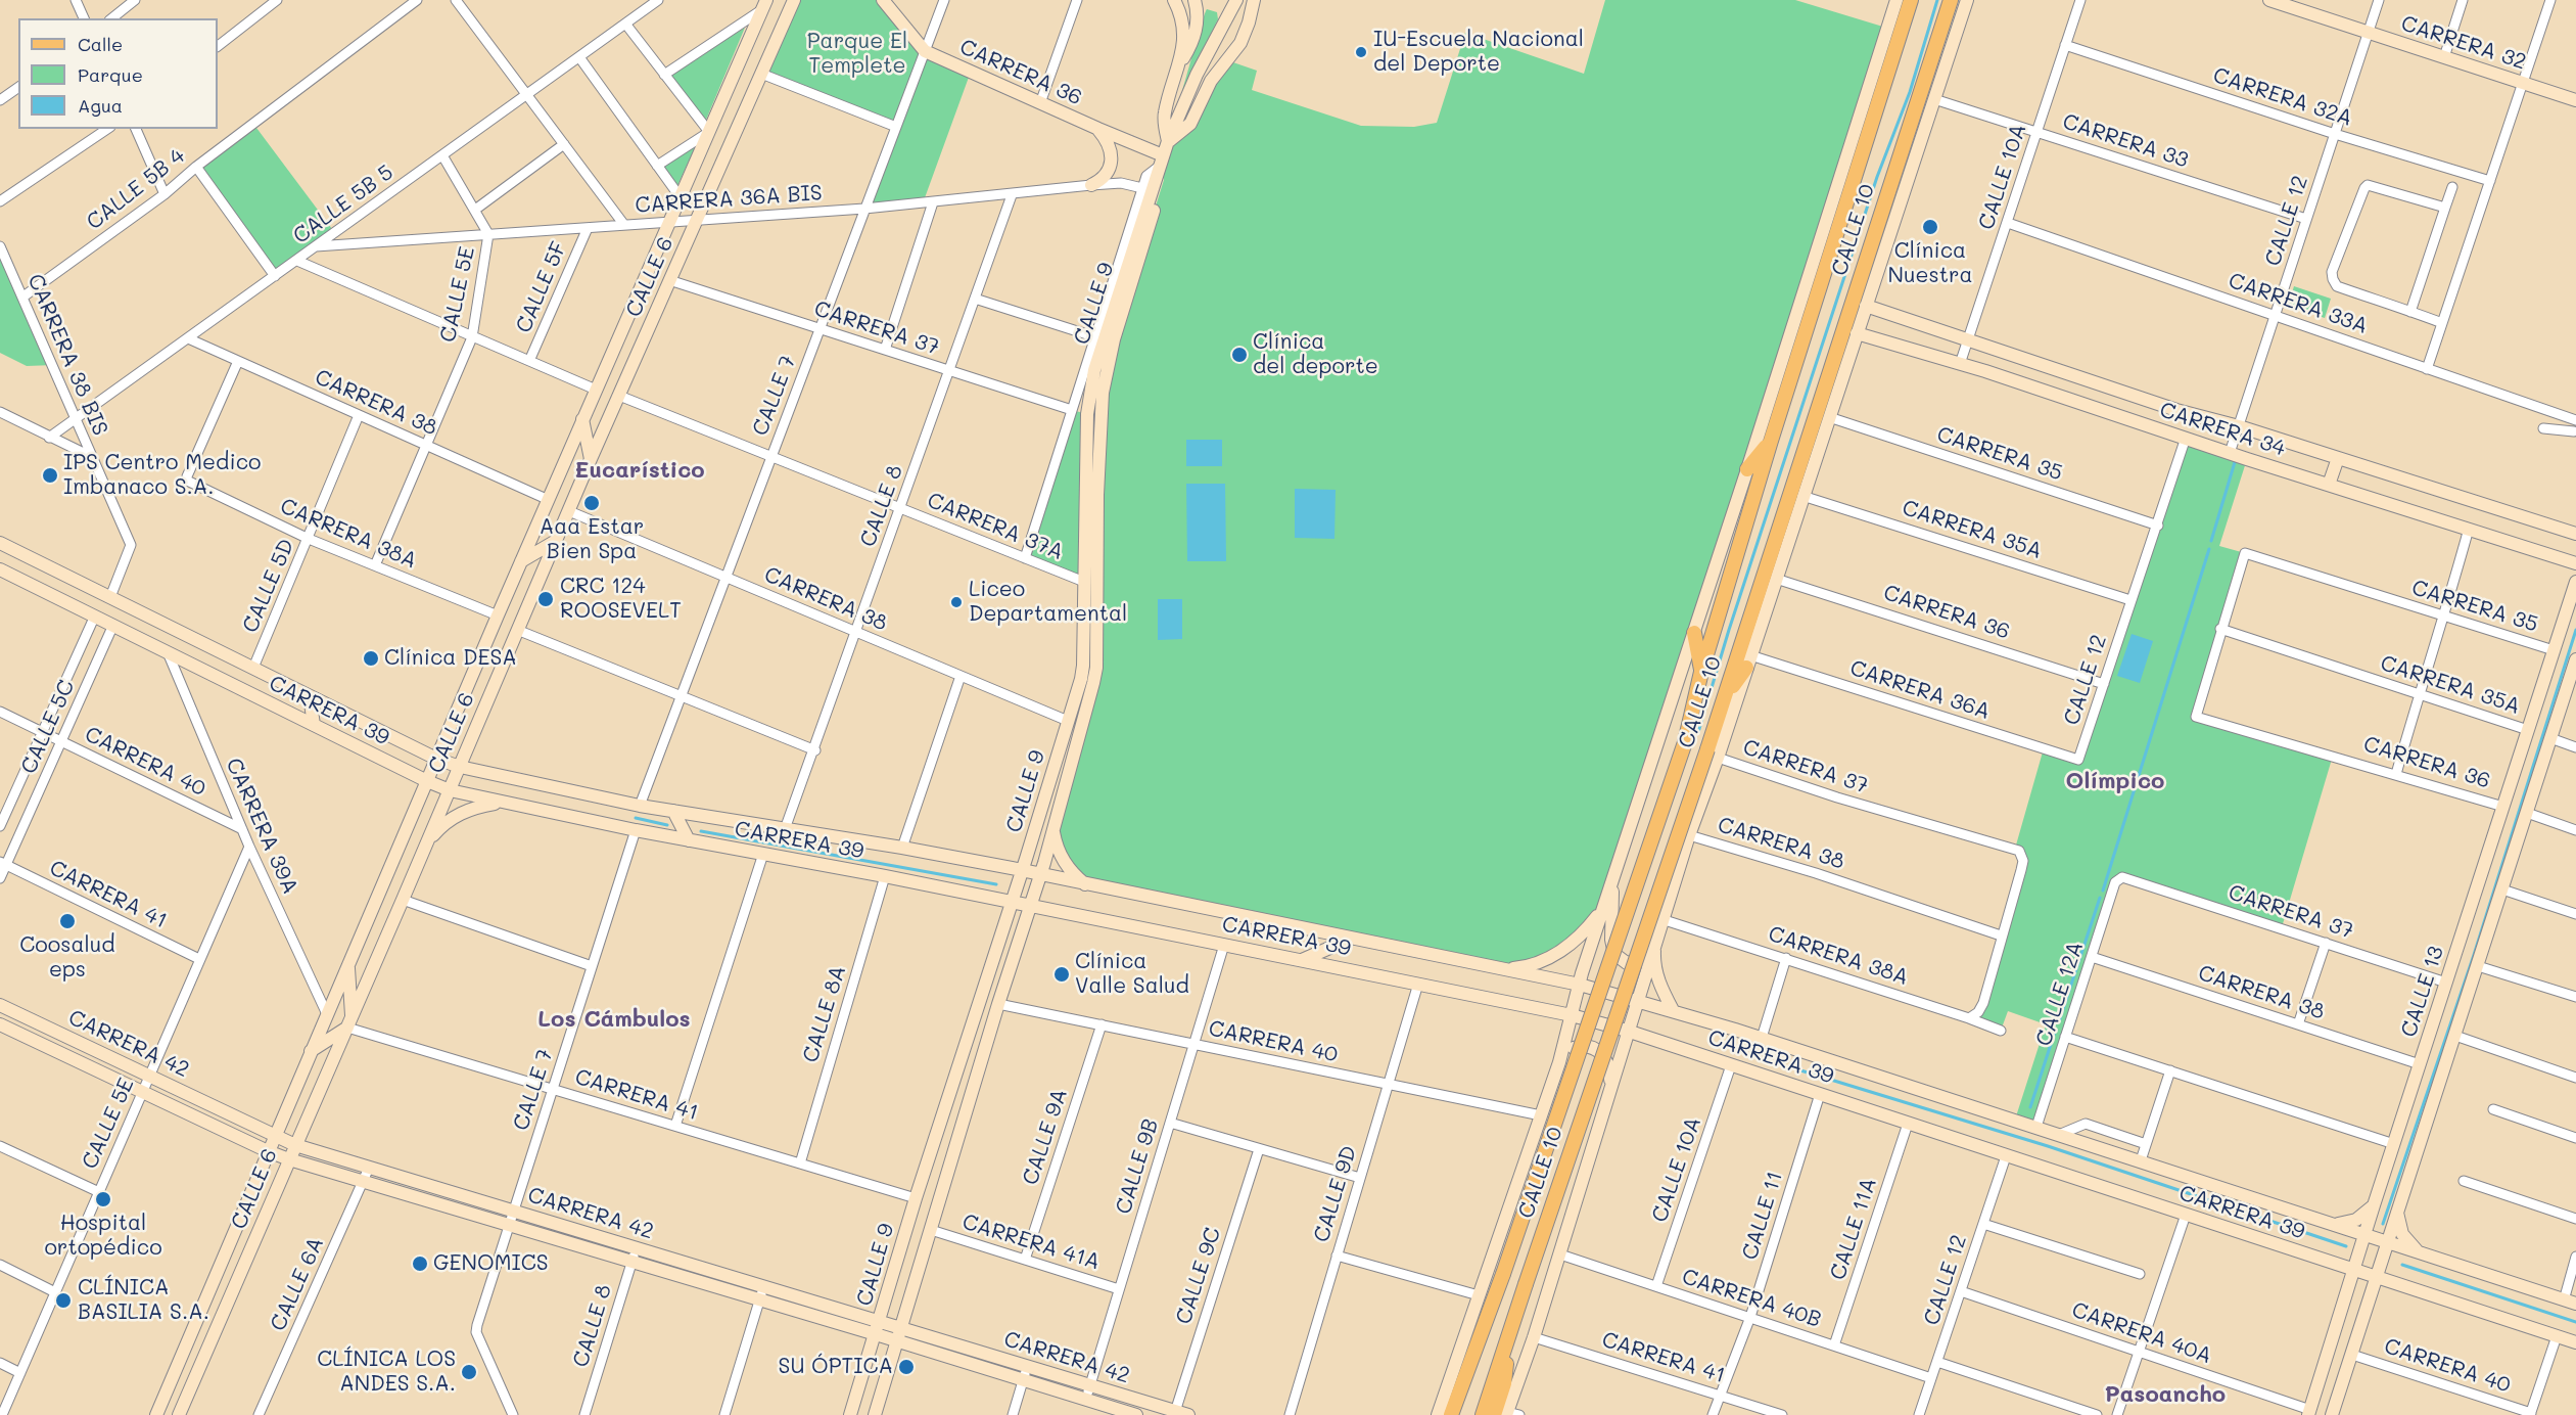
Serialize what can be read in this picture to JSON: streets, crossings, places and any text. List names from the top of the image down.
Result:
{
  "streets": {
    "main road": [
      "CARRERA 32",
      "CARRERA 36",
      "CALLE 10",
      "CALLE 6",
      "CALLE 9",
      "CARRERA 34",
      "CARRERA 39",
      "CALLE 13",
      "CARRERA 42"
    ],
    "street": [
      "CARRERA 32A",
      "CARRERA 33",
      "CALLE 10A",
      "CALLE 5B 4",
      "CARRERA 36A BIS",
      "CALLE 5B 5",
      "CALLE 12",
      "CALLE 5F",
      "CALLE 5E",
      "CARRERA 33A",
      "CARRERA 37",
      "CARRERA 38 BIS",
      "CALLE 7",
      "CARRERA 38",
      "CARRERA 35",
      "CALLE 8",
      "CARRERA 37A",
      "CARRERA 35A",
      "CARRERA 38A",
      "CALLE 5D",
      "CARRERA 36A",
      "CALLE 5C",
      "CARRERA 40",
      "CARRERA 39A",
      "CARRERA 41",
      "CALLE 12A",
      "CALLE 8A",
      "CALLE 9A",
      "CALLE 9B",
      "CALLE 9D",
      "CALLE 11",
      "CALLE 11A",
      "CARRERA 41A",
      "CALLE 9C",
      "CALLE 6A",
      "CARRERA 40B",
      "CARRERA 40A"
    ]
  },
  "crossings": [
    ["CARRERA 32", "CALLE 12"],
    ["CARRERA 36", "CALLE 12"],
    ["CARRERA 36", "CALLE 10"],
    ["CARRERA 36", "CALLE 9"],
    ["CARRERA 36", "CALLE 7"],
    ["CARRERA 36", "CARRERA 35"],
    ["CARRERA 36", "CARRERA 35A"],
    ["CARRERA 36", "CALLE 13"],
    ["CARRERA 32A", "CALLE 10A"],
    ["CARRERA 32A", "CALLE 12"],
    ["CARRERA 33", "CALLE 10A"],
    ["CARRERA 33", "CALLE 12"],
    ["CARRERA 33", "CALLE 10"],
    ["CALLE 10A", "CARRERA 33A"],
    ["CALLE 10A", "CARRERA 34"],
    ["CALLE 10A", "CARRERA 39"],
    ["CALLE 10A", "CARRERA 40B"],
    ["CALLE 5B 4", "CARRERA 38 BIS"],
    ["CARRERA 36A BIS", "CALLE 5B 5"],
    ["CARRERA 36A BIS", "CALLE 6"],
    ["CARRERA 36A BIS", "CALLE 5F"],
    ["CARRERA 36A BIS", "CALLE 5E"],
    ["CARRERA 36A BIS", "CALLE 9"],
    ["CARRERA 36A BIS", "CALLE 7"],
    ["CARRERA 36A BIS", "CALLE 8"],
    ["CALLE 5B 5", "CARRERA 38 BIS"],
    ["CALLE 5B 5", "CARRERA 38"],
    ["CALLE 12", "CARRERA 33A"],
    ["CALLE 12", "CARRERA 34"],
    ["CALLE 12", "CARRERA 35"],
    ["CALLE 12", "CARRERA 35A"],
    ["CALLE 12", "CARRERA 36A"],
    ["CALLE 12", "CARRERA 39"],
    ["CALLE 12", "CARRERA 40B"],
    ["CALLE 12", "CARRERA 40A"],
    ["CALLE 10", "CARRERA 37"],
    ["CALLE 10", "CARRERA 38"],
    ["CALLE 10", "CARRERA 34"],
    ["CALLE 10", "CARRERA 35"],
    ["CALLE 10", "CARRERA 35A"],
    ["CALLE 10", "CARRERA 38A"],
    ["CALLE 10", "CARRERA 36A"],
    ["CALLE 10", "CARRERA 39"],
    ["CALLE 10", "CARRERA 40"],
    ["CALLE 10", "CARRERA 41"],
    ["CALLE 10", "CARRERA 40B"],
    ["CALLE 6", "CARRERA 37"],
    ["CALLE 6", "CARRERA 38"],
    ["CALLE 6", "CARRERA 37A"],
    ["CALLE 6", "CARRERA 38A"],
    ["CALLE 6", "CARRERA 39"],
    ["CALLE 6", "CARRERA 39A"],
    ["CALLE 6", "CARRERA 41"],
    ["CALLE 6", "CARRERA 42"],
    ["CALLE 5E", "CARRERA 38"],
    ["CALLE 5E", "CARRERA 38A"],
    ["CALLE 5E", "CARRERA 39A"],
    ["CALLE 5E", "CARRERA 41"],
    ["CALLE 5E", "CARRERA 42"],
    ["CALLE 9", "CARRERA 37"],
    ["CALLE 9", "CARRERA 38"],
    ["CALLE 9", "CARRERA 37A"],
    ["CALLE 9", "CARRERA 39"],
    ["CALLE 9", "CARRERA 40"],
    ["CALLE 9", "CARRERA 41"],
    ["CALLE 9", "CARRERA 42"],
    ["CALLE 9", "CARRERA 41A"],
    ["CARRERA 37", "CALLE 7"],
    ["CARRERA 37", "CARRERA 38"],
    ["CARRERA 37", "CALLE 8"],
    ["CARRERA 37", "CALLE 13"],
    ["CARRERA 37", "CALLE 12A"],
    ["CARRERA 38 BIS", "CARRERA 39"],
    ["CALLE 7", "CARRERA 38"],
    ["CALLE 7", "CARRERA 37A"],
    ["CALLE 7", "CARRERA 39"],
    ["CALLE 7", "CARRERA 41"],
    ["CALLE 7", "CARRERA 42"],
    ["CARRERA 38", "CALLE 8"],
    ["CARRERA 38", "CARRERA 38A"],
    ["CARRERA 38", "CALLE 5D"],
    ["CARRERA 38", "CALLE 13"],
    ["CARRERA 38", "CALLE 12A"],
    ["CARRERA 35", "CARRERA 35A"],
    ["CARRERA 35", "CALLE 13"],
    ["CALLE 8", "CARRERA 37A"],
    ["CALLE 8", "CARRERA 39"],
    ["CALLE 8", "CARRERA 42"],
    ["CARRERA 35A", "CALLE 13"],
    ["CARRERA 38A", "CALLE 5D"],
    ["CALLE 5D", "CARRERA 39"],
    ["CARRERA 39", "CALLE 5C"],
    ["CARRERA 39", "CARRERA 39A"],
    ["CARRERA 39", "CALLE 13"],
    ["CARRERA 39", "CALLE 12A"],
    ["CARRERA 39", "CALLE 8A"],
    ["CARRERA 39", "CALLE 9B"],
    ["CARRERA 39", "CALLE 9D"],
    ["CARRERA 39", "CALLE 11"],
    ["CARRERA 39", "CALLE 11A"],
    ["CALLE 5C", "CARRERA 40"],
    ["CALLE 5C", "CARRERA 41"],
    ["CARRERA 40", "CARRERA 39A"],
    ["CARRERA 40", "CALLE 13"],
    ["CARRERA 40", "CALLE 9A"],
    ["CARRERA 40", "CALLE 9B"],
    ["CARRERA 40", "CALLE 9D"],
    ["CARRERA 41", "CALLE 8A"],
    ["CARRERA 41", "CALLE 11"],
    ["CALLE 13", "CARRERA 40A"],
    ["CARRERA 42", "CALLE 9B"],
    ["CARRERA 42", "CALLE 9C"],
    ["CARRERA 42", "CALLE 6A"],
    ["CALLE 9A", "CARRERA 41A"],
    ["CALLE 9B", "CARRERA 41A"],
    ["CALLE 11", "CARRERA 40B"],
    ["CALLE 11A", "CARRERA 40B"]
  ],
  "districts": [
    "Eucarístico",
    "Olímpico",
    "Los Cámbulos",
    "Pasoancho"
  ],
  "parks": ["Parque El Templete"],
  "places": [
    "IU-Escuela Nacional del Deporte",
    "Clínica Nuestra",
    "Clínica del deporte",
    "IPS Centro Medico Imbanaco S.A.",
    "Aaa Estar Bien Spa",
    "CRC 124 ROOSEVELT",
    "Liceo Departamental",
    "Clínica DESA",
    "Coosalud eps",
    "Clínica Valle Salud",
    "Hospital ortopédico",
    "GENOMICS",
    "CLÍNICA BASILIA S.A.",
    "SU ÓPTICA",
    "CLÍNICA LOS ANDES S.A."
  ],
  "legend": ["Calle", "Parque", "Agua"]
}
